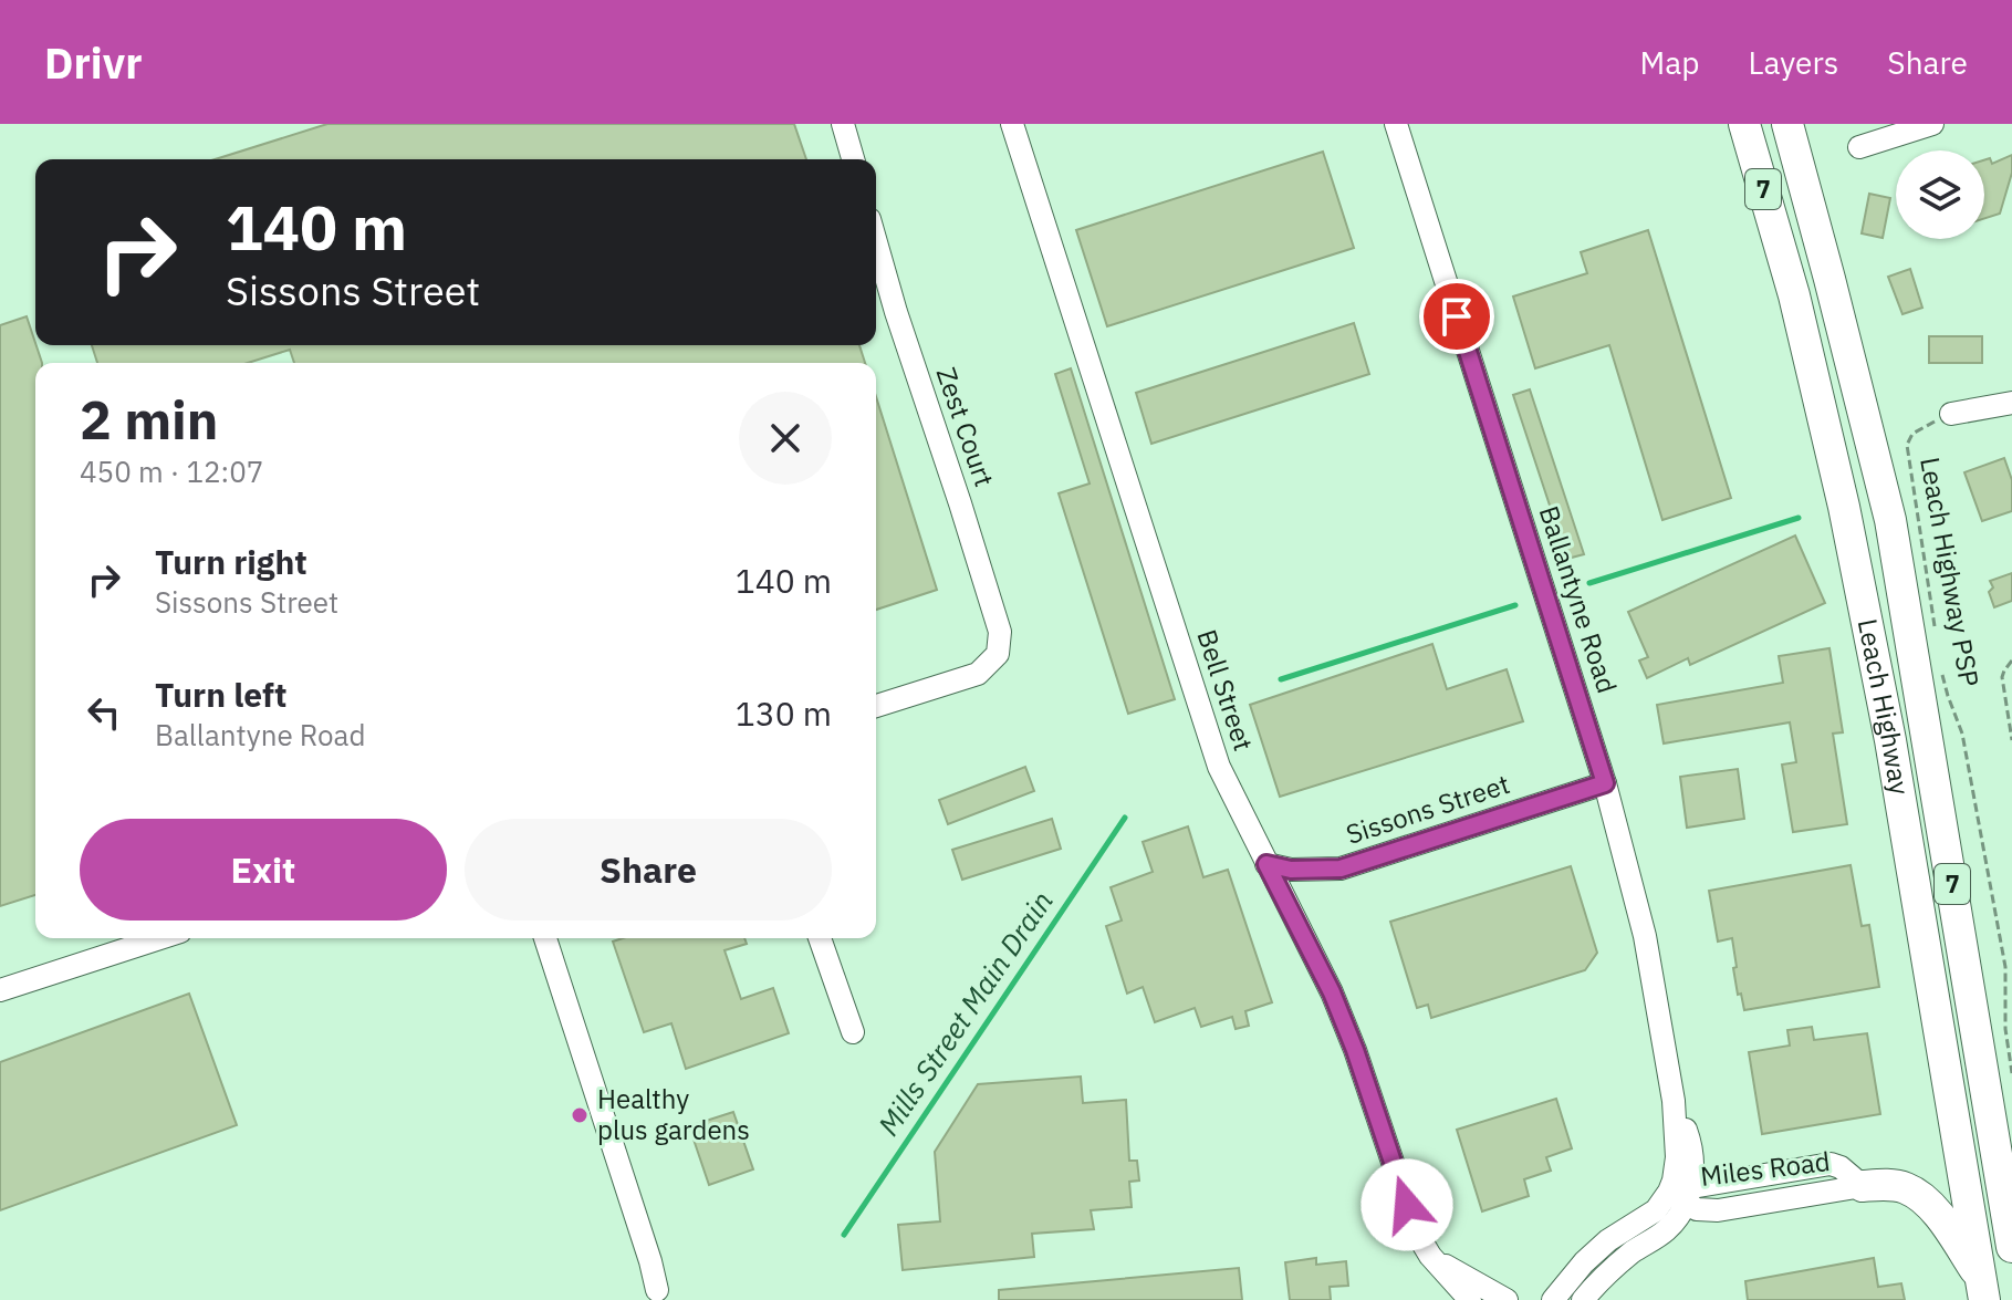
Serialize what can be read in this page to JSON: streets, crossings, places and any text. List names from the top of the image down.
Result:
{
  "streets": {
    "highway": ["7", "Leach Highway"],
    "street": [
      "Zest Court",
      "Ballantyne Road",
      "Bell Street",
      "Sissons Street",
      "Miles Road"
    ],
    "path": ["Leach Highway PSP"]
  },
  "crossings": [
    ["Ballantyne Road", "Sissons Street"],
    ["Ballantyne Road", "Miles Road"],
    ["Bell Street", "Sissons Street"]
  ],
  "water": ["Mills Street Main Drain"],
  "places": ["Healthy plus gardens"],
  "page": {
    "header": "Drivr",
    "nav": ["Map", "Layers", "Share"],
    "turn": ["140 m", "Sissons Street"],
    "heading": ["2 min", "450 m · 12:07"],
    "list": [
      {
        "name": "Turn right",
        "note": "Sissons Street",
        "value": "140 m"
      },
      {
        "name": "Turn left",
        "note": "Ballantyne Road",
        "value": "130 m"
      }
    ],
    "buttons": ["Exit", "Share"]
  }
}
